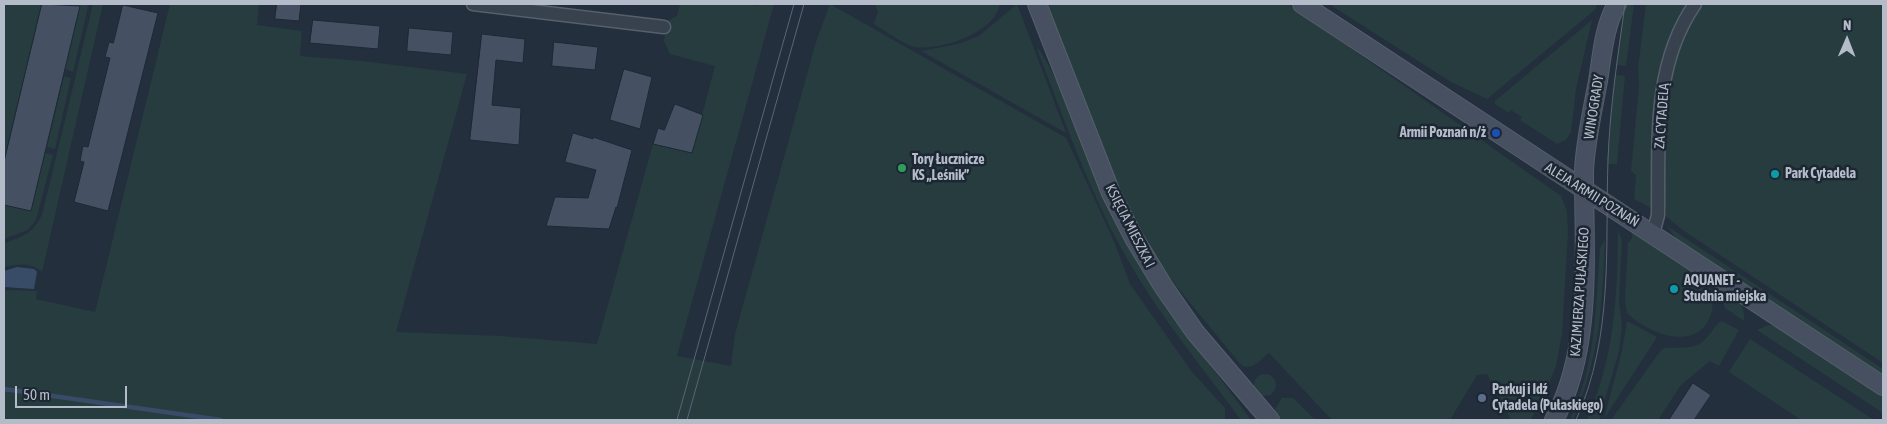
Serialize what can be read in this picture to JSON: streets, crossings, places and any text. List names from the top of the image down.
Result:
{
  "streets": {
    "street": [
      "WINOGRADY",
      "ZA CYTADELĄ",
      "ALEJA ARMII POZNAŃ",
      "KSIĘCIA MIESZKA I",
      "KAZIMIERZA PUŁASKIEGO"
    ]
  },
  "crossings": [
    ["WINOGRADY", "ALEJA ARMII POZNAŃ"],
    ["WINOGRADY", "KAZIMIERZA PUŁASKIEGO"],
    ["ZA CYTADELĄ", "ALEJA ARMII POZNAŃ"],
    ["ALEJA ARMII POZNAŃ", "KAZIMIERZA PUŁASKIEGO"]
  ],
  "places": [
    "Armii Poznań n/ż",
    "Tory Łucznicze KS „Leśnik”",
    "Park Cytadela",
    "AQUANET - Studnia miejska",
    "Parkuj i Idź Cytadela (Pułaskiego)"
  ],
  "scale_bar": "50 m",
  "north": "top"
}
